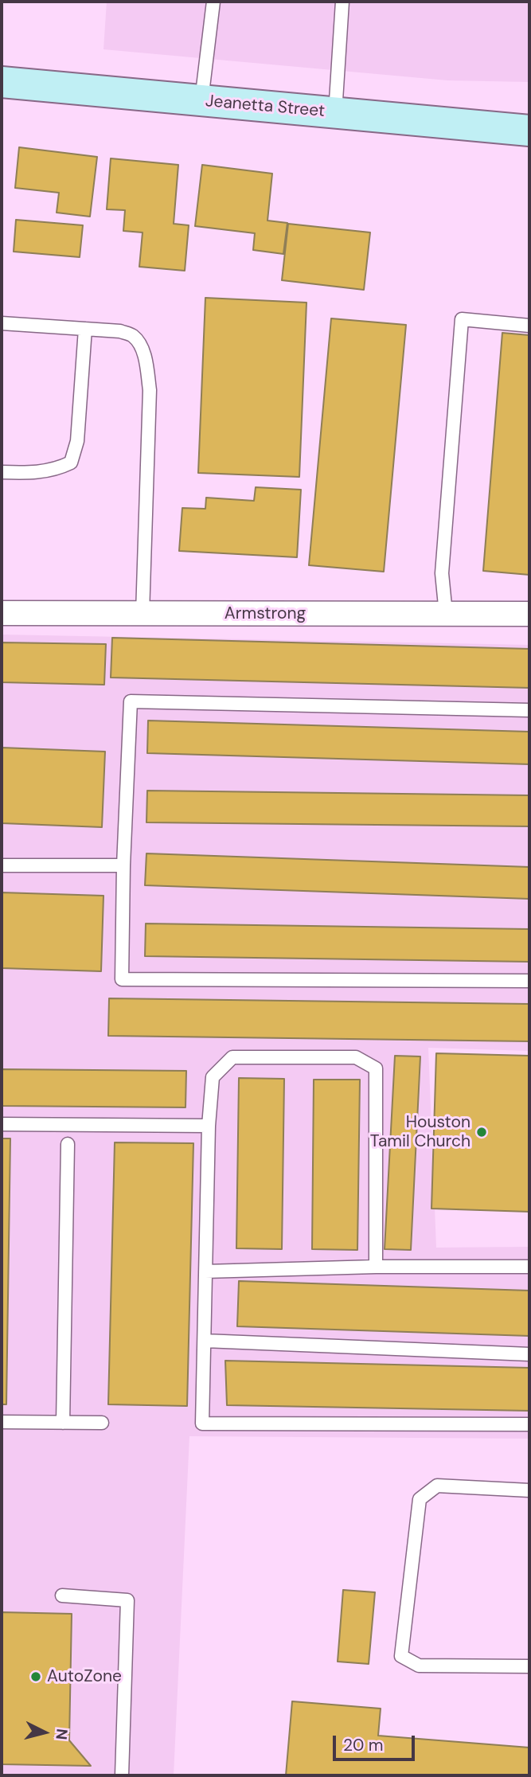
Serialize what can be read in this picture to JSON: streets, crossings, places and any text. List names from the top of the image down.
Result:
{
  "streets": {
    "street": ["Jeanetta Street", "Armstrong"]
  },
  "places": ["Houston Tamil Church", "AutoZone"],
  "scale_bar": "20 m",
  "north": "right"
}
